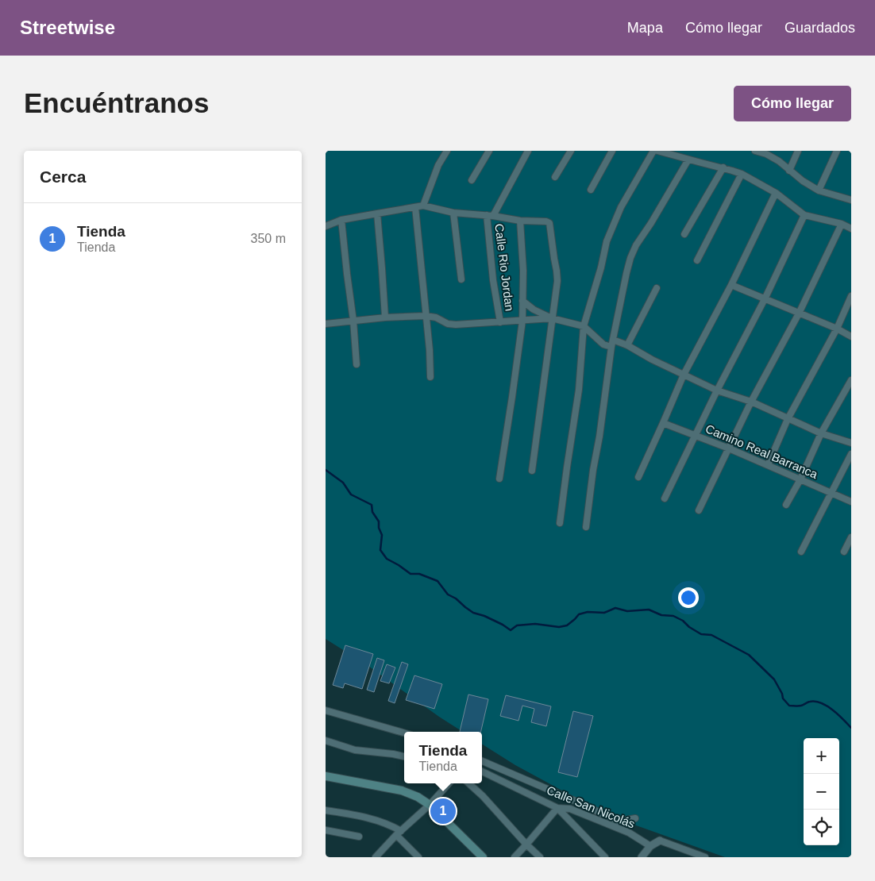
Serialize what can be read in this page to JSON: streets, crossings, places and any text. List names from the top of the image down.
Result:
{
  "streets": {
    "street": ["Calle Rio Jordan", "Camino Real Barranca", "Calle San Nicolás"]
  },
  "page": {
    "header": "Streetwise",
    "nav": ["Mapa", "Cómo llegar", "Guardados"],
    "buttons": "Cómo llegar",
    "title": "Encuéntranos",
    "heading": "Cerca",
    "list": [
      {
        "mark": "1",
        "name": "Tienda",
        "note": "Tienda",
        "value": "350 m"
      }
    ],
    "popup": ["Tienda", "Tienda"],
    "map_buttons": ["+", "−"],
    "pins": "1"
  }
}
